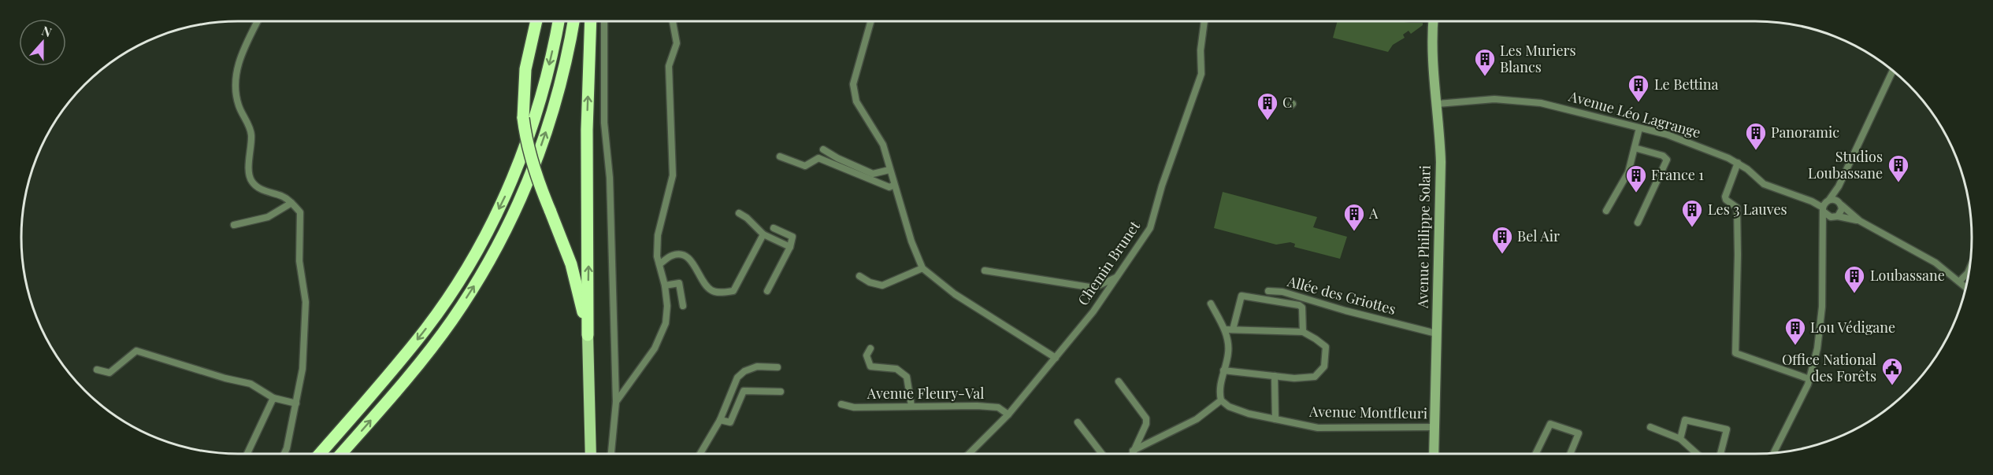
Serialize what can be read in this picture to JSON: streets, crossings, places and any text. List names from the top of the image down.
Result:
{
  "streets": {
    "main road": ["Avenue Philippe Solari"],
    "street": [
      "Avenue Léo Lagrange",
      "Chemin Brunet",
      "Allée des Griottes",
      "Avenue Fleury-Val",
      "Avenue Montfleuri"
    ]
  },
  "crossings": [
    ["Avenue Léo Lagrange", "Avenue Philippe Solari"],
    ["Avenue Philippe Solari", "Allée des Griottes"],
    ["Avenue Philippe Solari", "Avenue Montfleuri"],
    ["Chemin Brunet", "Avenue Fleury-Val"]
  ],
  "places": {
    "building": [
      "Les Muriers Blancs",
      "Le Bettina",
      "C",
      "Panoramic",
      "Studios Loubassane",
      "France 1",
      "Les 3 Lauves",
      "A",
      "Bel Air",
      "Loubassane",
      "Lou Védigane"
    ],
    "public building": ["Office National des Forêts"]
  },
  "north": "top"
}
